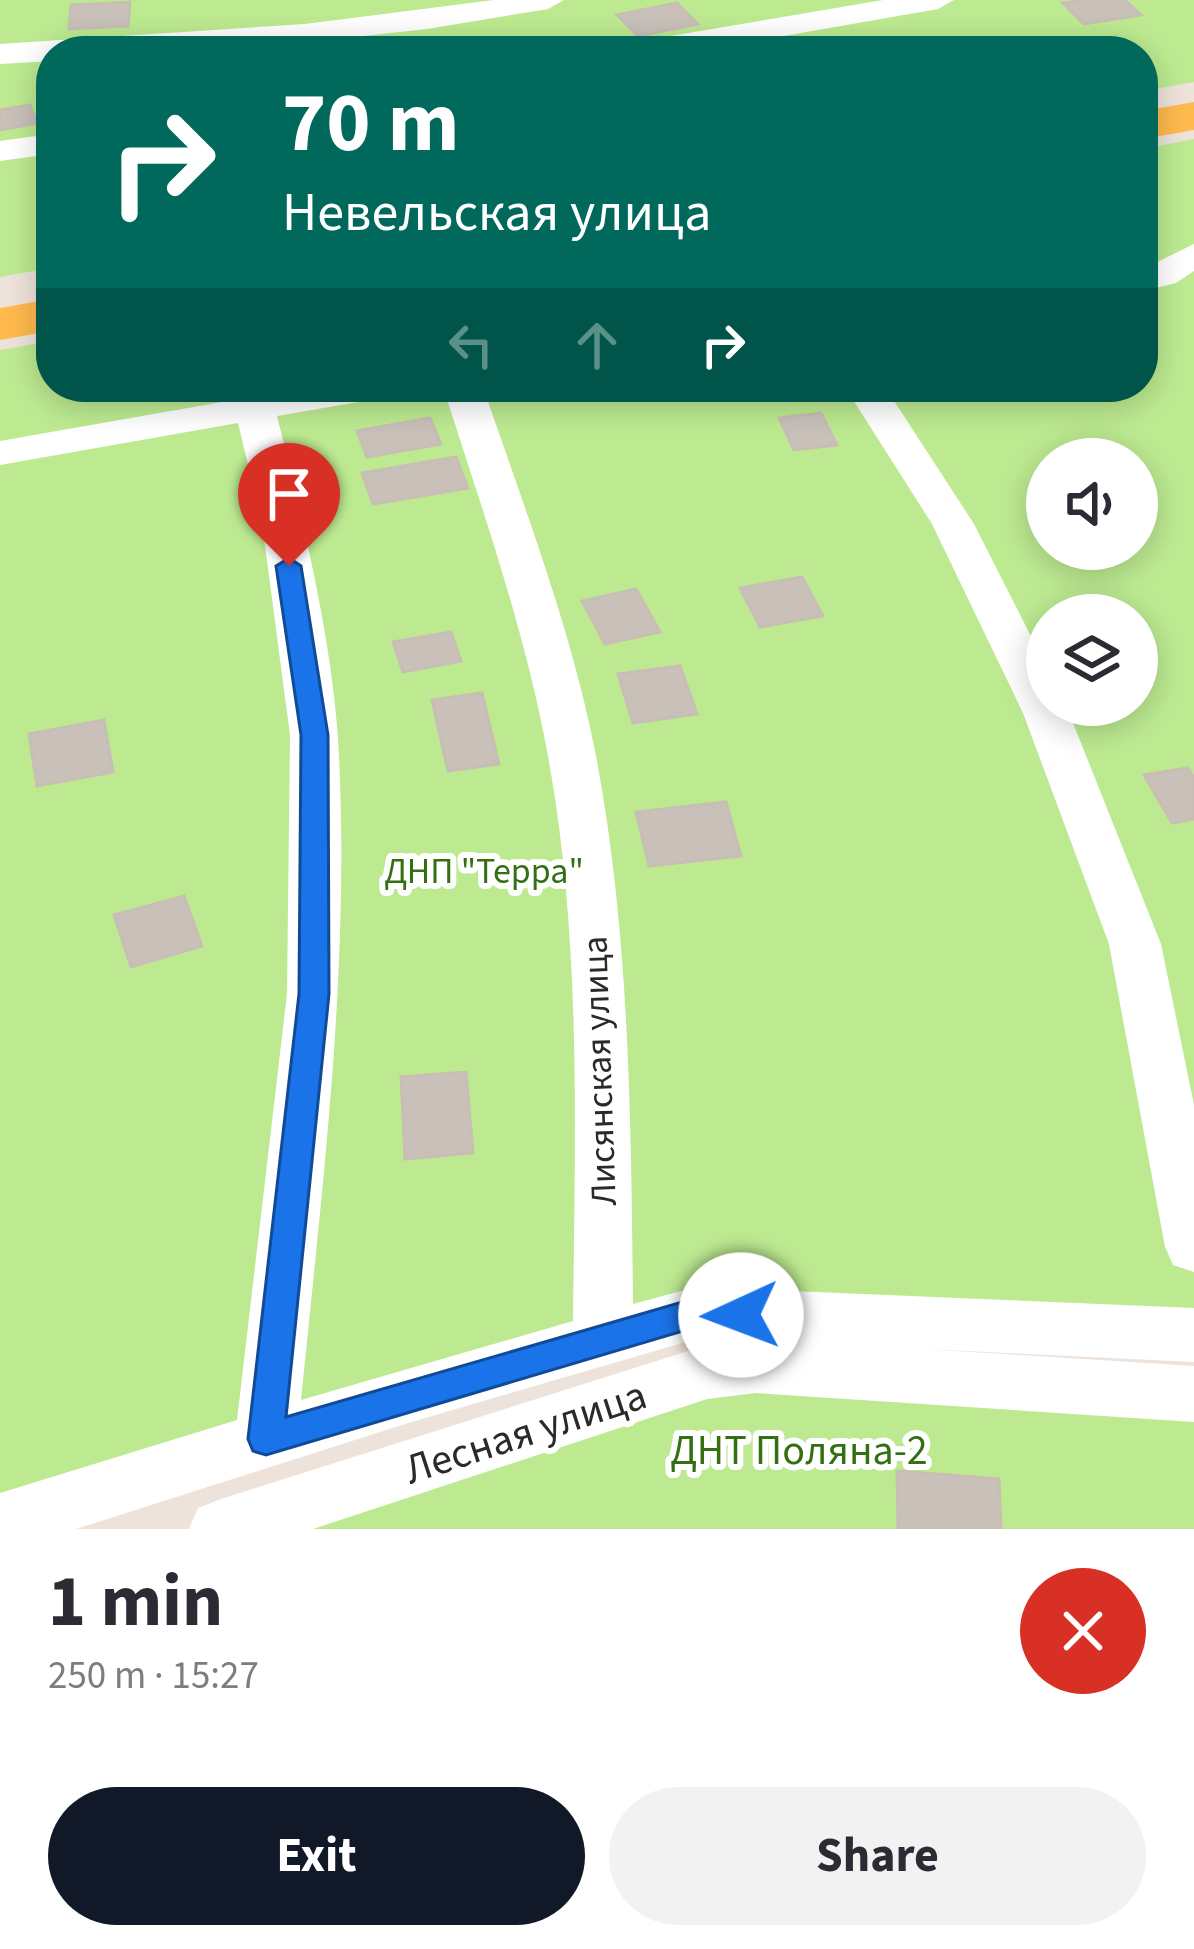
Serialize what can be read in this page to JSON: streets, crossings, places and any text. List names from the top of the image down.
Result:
{
  "streets": {
    "street": ["Лисянская улица", "Лесная улица"]
  },
  "parks": ["ДНП \"Терра\"", "ДНТ Поляна-2"],
  "page": {
    "turn": ["70 m", "Невельская улица"],
    "heading": ["1 min", "250 m · 15:27"],
    "buttons": ["Exit", "Share"]
  }
}
